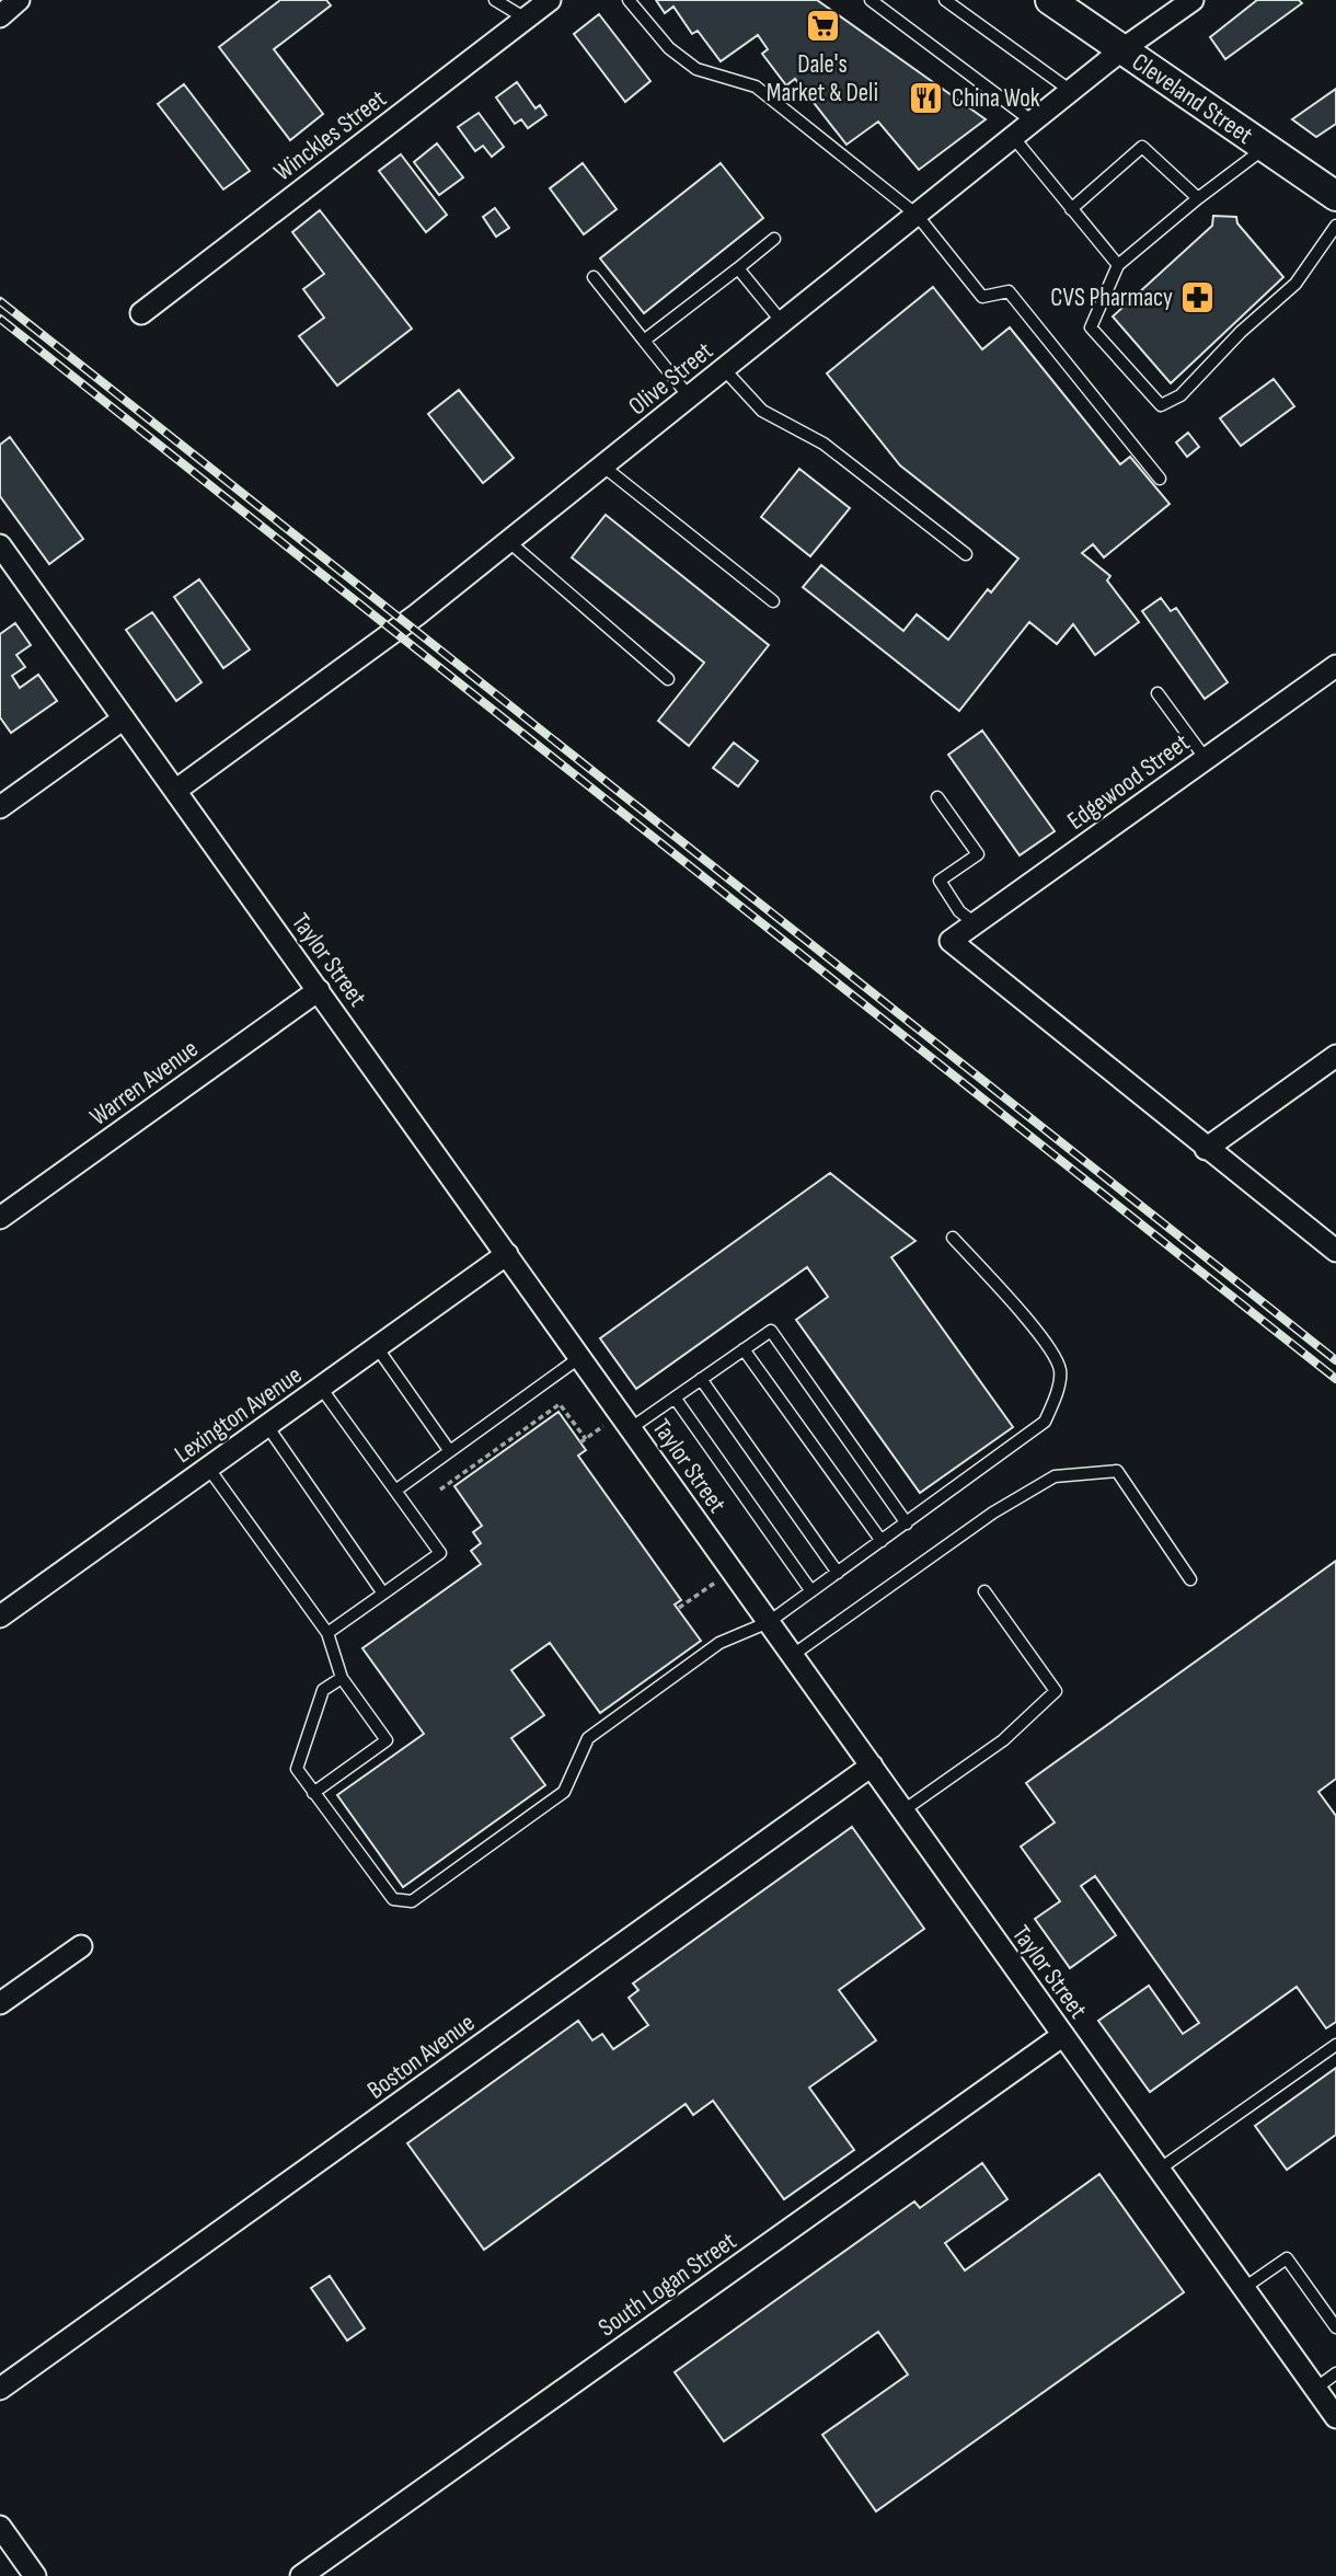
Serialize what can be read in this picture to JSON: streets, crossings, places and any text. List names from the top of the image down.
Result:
{
  "streets": {
    "main road": ["Cleveland Street"],
    "street": [
      "Winckles Street",
      "Olive Street",
      "Edgewood Street",
      "Taylor Street",
      "Warren Avenue",
      "Lexington Avenue",
      "Boston Avenue",
      "South Logan Street"
    ]
  },
  "crossings": [
    ["Cleveland Street", "Olive Street"],
    ["Olive Street", "Taylor Street"],
    ["Taylor Street", "Warren Avenue"],
    ["Taylor Street", "Lexington Avenue"],
    ["Taylor Street", "Boston Avenue"],
    ["Taylor Street", "South Logan Street"]
  ],
  "places": {
    "supermarket": ["Dale's Market & Deli"],
    "restaurant": ["China Wok"],
    "pharmacy": ["CVS Pharmacy"]
  }
}
